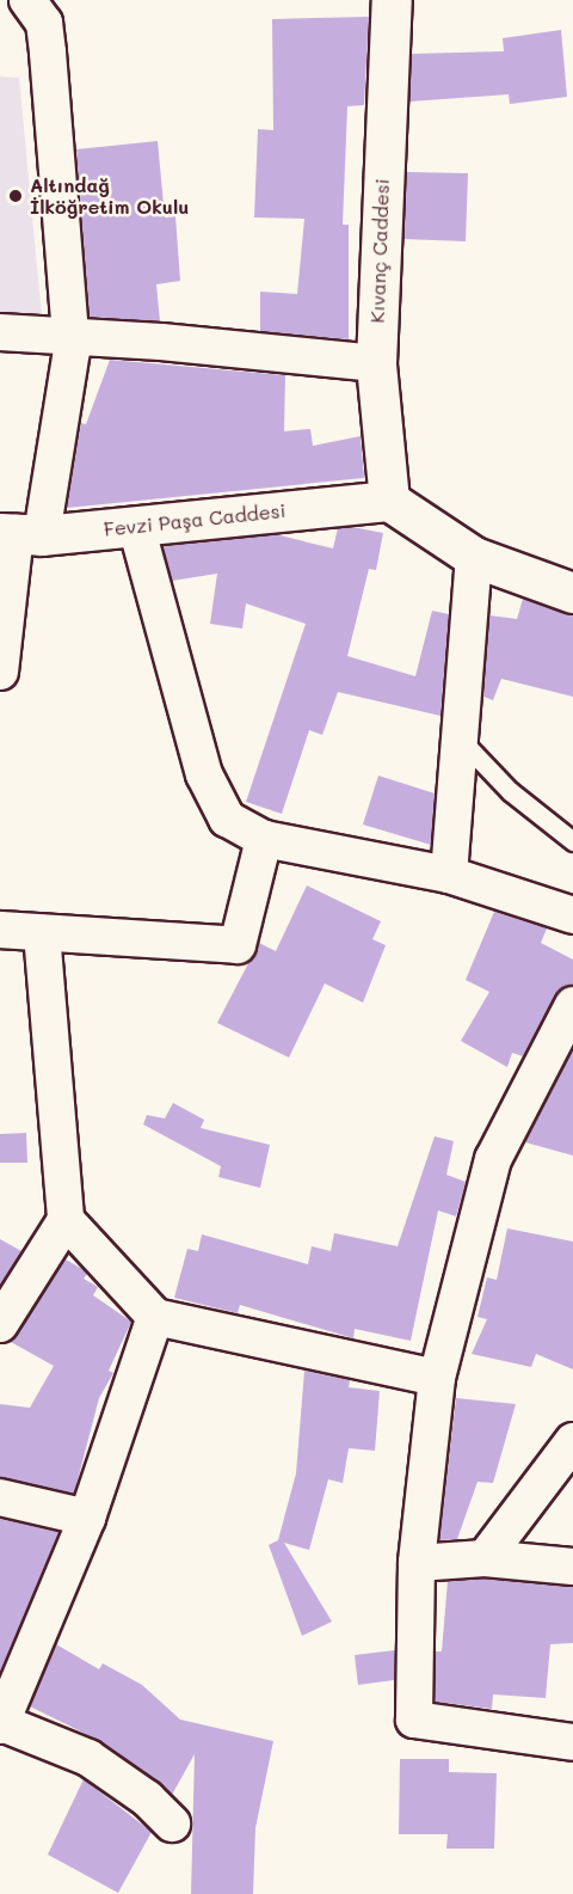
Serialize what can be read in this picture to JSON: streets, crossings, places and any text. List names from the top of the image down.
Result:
{
  "streets": {
    "street": ["Kıvanç Caddesi", "Fevzi Paşa Caddesi"]
  },
  "crossings": [
    ["Kıvanç Caddesi", "Fevzi Paşa Caddesi"]
  ],
  "places": ["Altındağ İlköğretim Okulu"]
}
